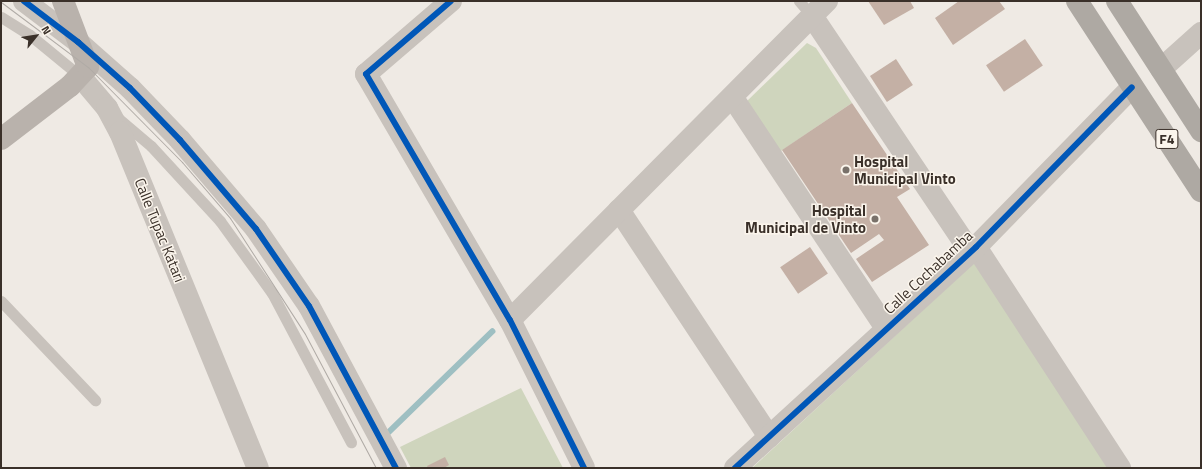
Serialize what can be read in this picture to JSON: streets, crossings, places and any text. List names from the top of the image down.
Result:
{
  "streets": {
    "highway": ["F4"],
    "street": ["Calle Tupac Katari", "Calle Cochabamba"]
  },
  "crossings": [
    ["F4", "Calle Cochabamba"]
  ],
  "places": ["Hospital Municipal Vinto", "Hospital Municipal de Vinto"],
  "north": "top right"
}
